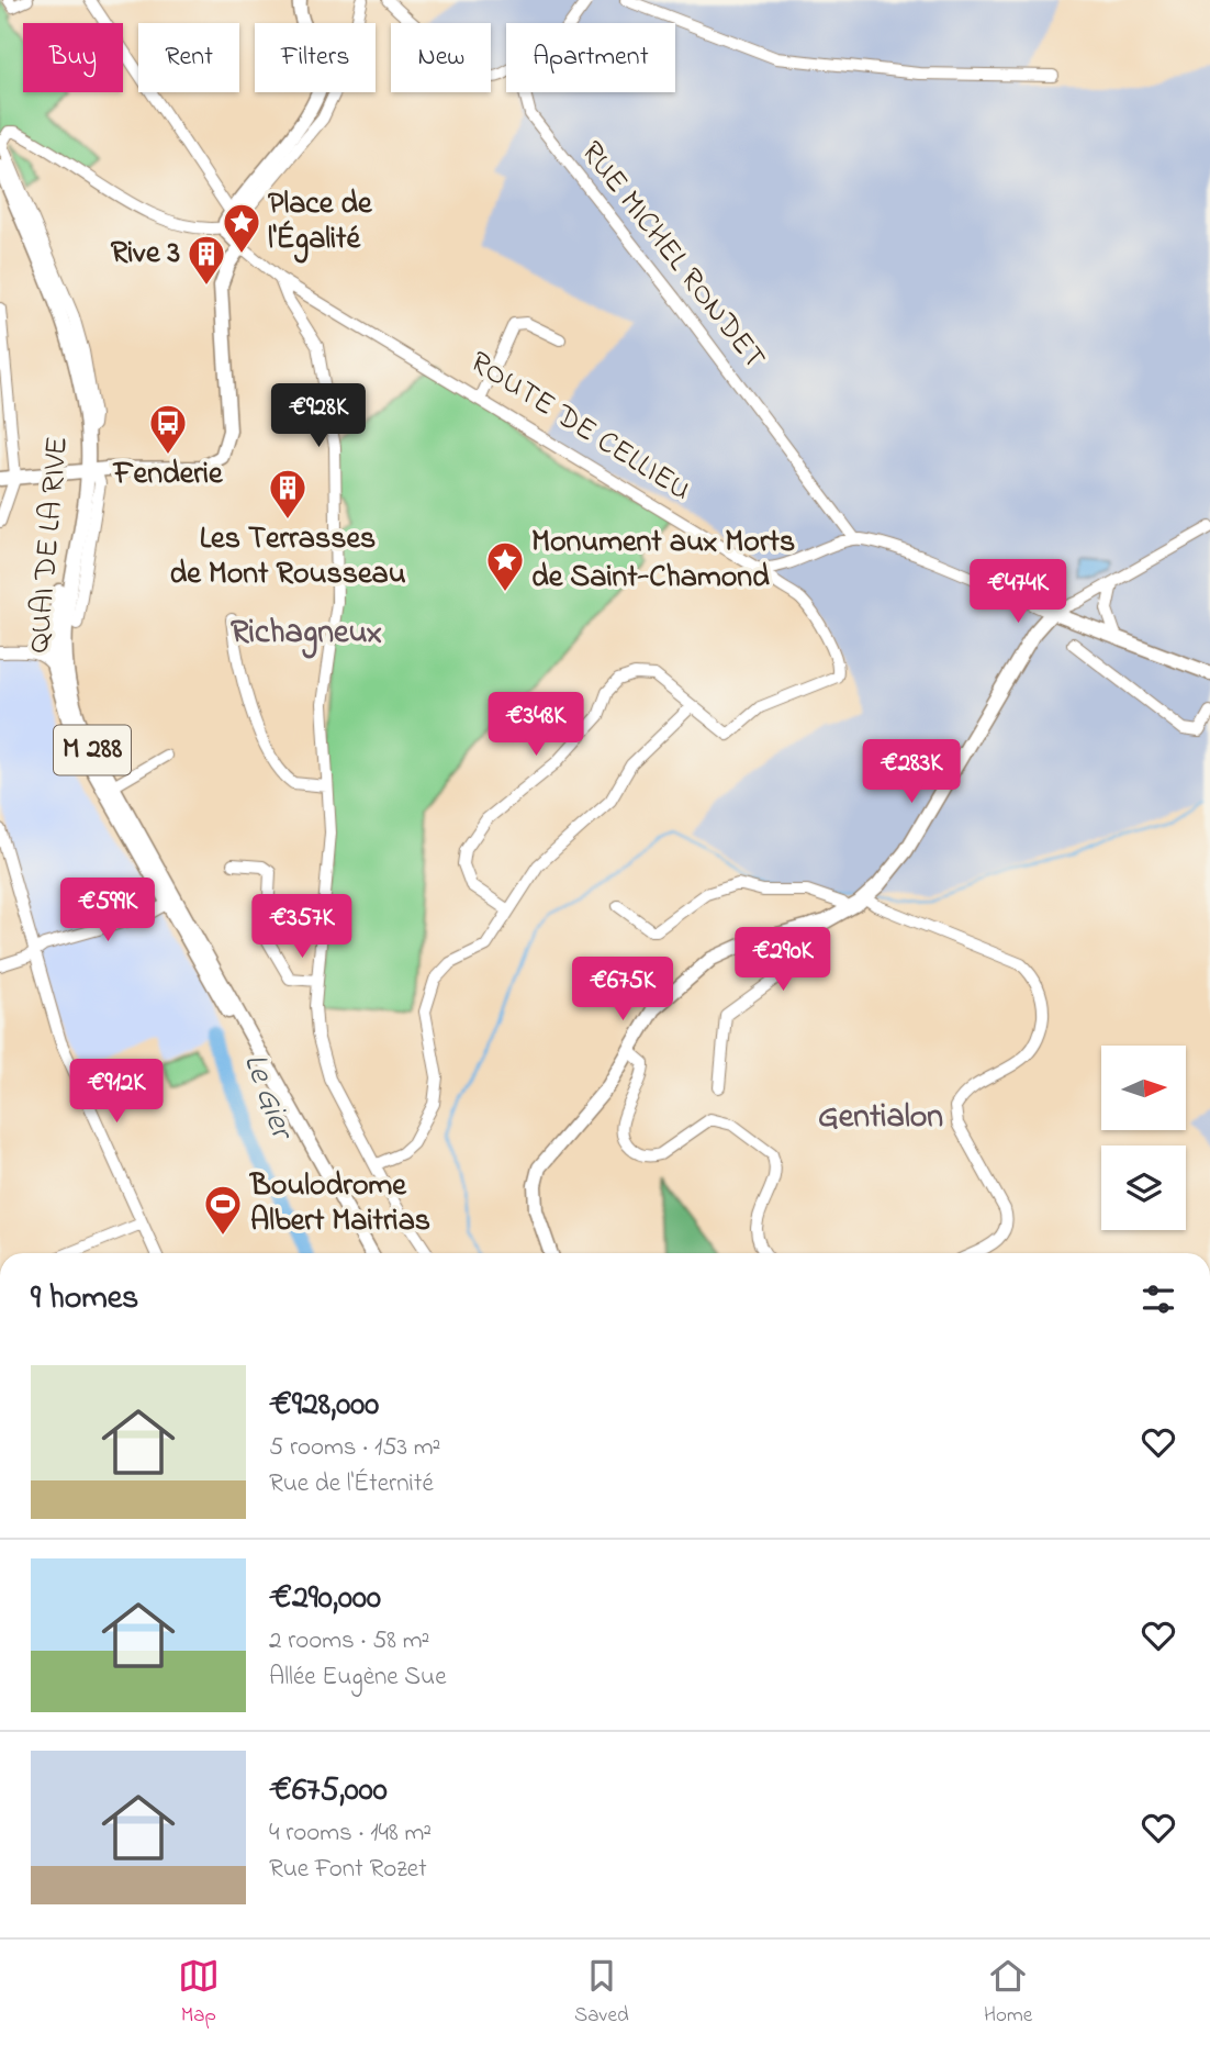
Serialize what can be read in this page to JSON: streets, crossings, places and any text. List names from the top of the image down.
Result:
{
  "streets": {
    "main road": ["QUAI DE LA RIVE", "M 288"],
    "street": ["RUE MICHEL RONDET", "ROUTE DE CELLIEU"]
  },
  "crossings": [
    ["QUAI DE LA RIVE", "M 288"]
  ],
  "districts": ["Richagneux", "Gentialon"],
  "water": ["Le Gier"],
  "places": {
    "place": ["Place de l'Égalité", "Monument aux Morts de Saint-Chamond"],
    "building": ["Rive 3", "Les Terrasses de Mont Rousseau"],
    "bus stop": ["Fenderie"],
    "sports": ["Boulodrome Albert Maitrias"]
  },
  "north": "right",
  "page": {
    "chip": [
      "Buy",
      "Rent",
      "Filters",
      "New",
      "Apartment"
    ],
    "price": [
      "€928K",
      "€474K",
      "€348K",
      "€283K",
      "€599K",
      "€357K",
      "€290K",
      "€675K",
      "€912K"
    ],
    "heading": "9 homes",
    "list": [
      {
        "name": "€928,000",
        "note": "5 rooms · 153 m² · Rue de l'Éternité"
      },
      {
        "name": "€290,000",
        "note": "2 rooms · 58 m² · Allée Eugène Sue"
      },
      {
        "name": "€675,000",
        "note": "4 rooms · 148 m² · Rue Font Rozet"
      }
    ],
    "tabs": ["Map", "Saved", "Home"]
  }
}
